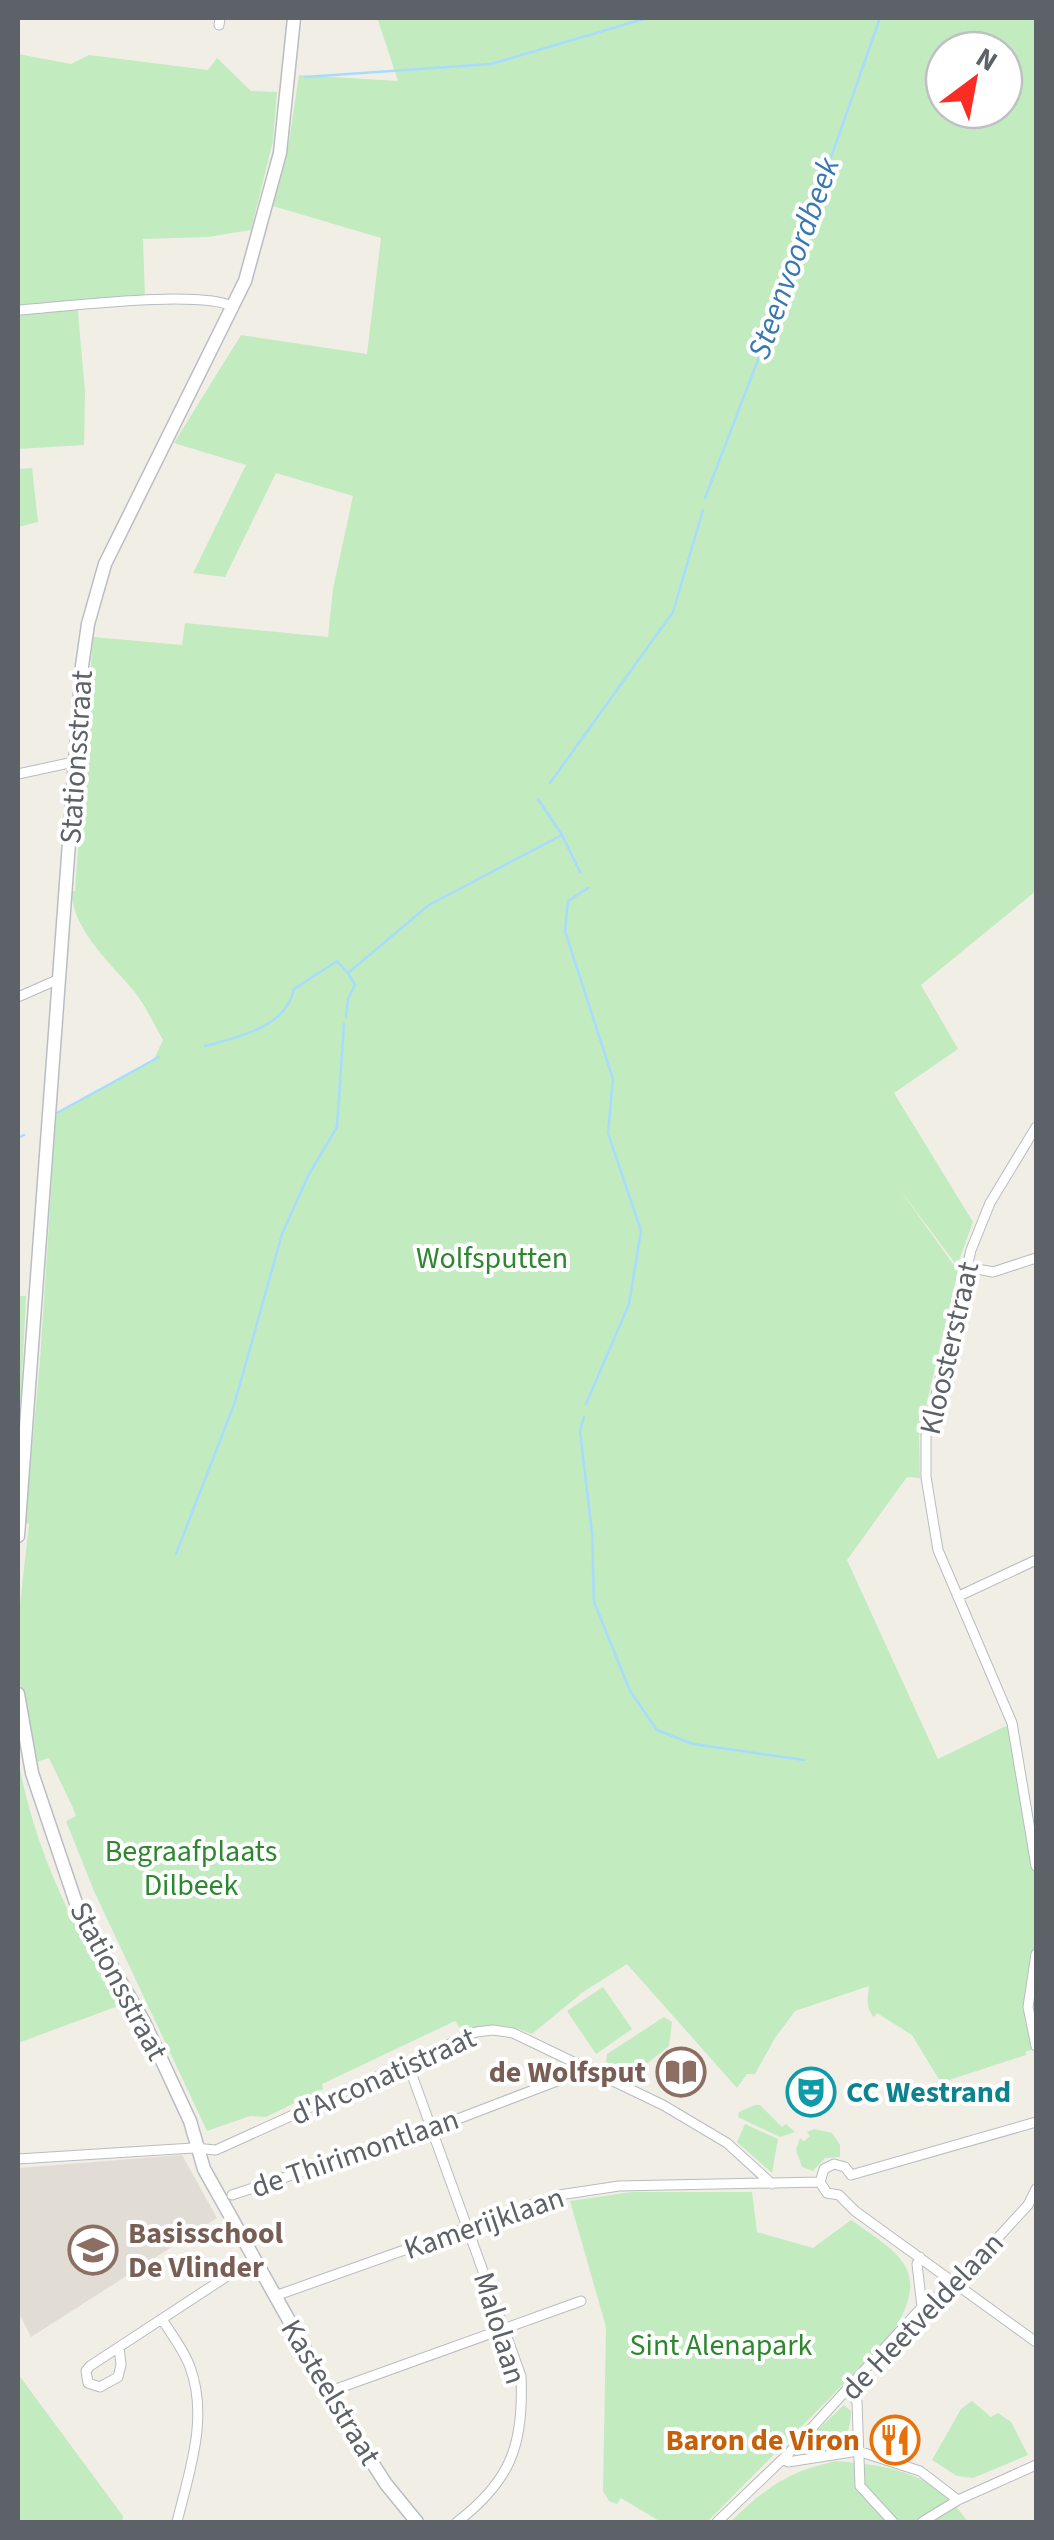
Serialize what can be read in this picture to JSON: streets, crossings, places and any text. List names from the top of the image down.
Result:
{
  "streets": {
    "street": [
      "Stationsstraat",
      "Kloosterstraat",
      "d'Arconatistraat",
      "de Thirimontlaan",
      "Kamerijklaan",
      "de Heetveldelaan",
      "Malolaan",
      "Kasteelstraat"
    ]
  },
  "crossings": [
    ["Stationsstraat", "d'Arconatistraat"],
    ["Stationsstraat", "Kasteelstraat"],
    ["d'Arconatistraat", "de Thirimontlaan"],
    ["d'Arconatistraat", "Kamerijklaan"],
    ["d'Arconatistraat", "Malolaan"],
    ["d'Arconatistraat", "Kasteelstraat"],
    ["de Thirimontlaan", "Malolaan"],
    ["Kamerijklaan", "Malolaan"],
    ["Kamerijklaan", "Kasteelstraat"]
  ],
  "water": ["Steenvoordbeek"],
  "parks": ["Wolfsputten", "Begraafplaats Dilbeek", "Sint Alenapark"],
  "places": {
    "library": ["de Wolfsput"],
    "theatre": ["CC Westrand"],
    "school or university": ["Basisschool De Vlinder"],
    "restaurant": ["Baron de Viron"]
  },
  "north": "top right"
}
